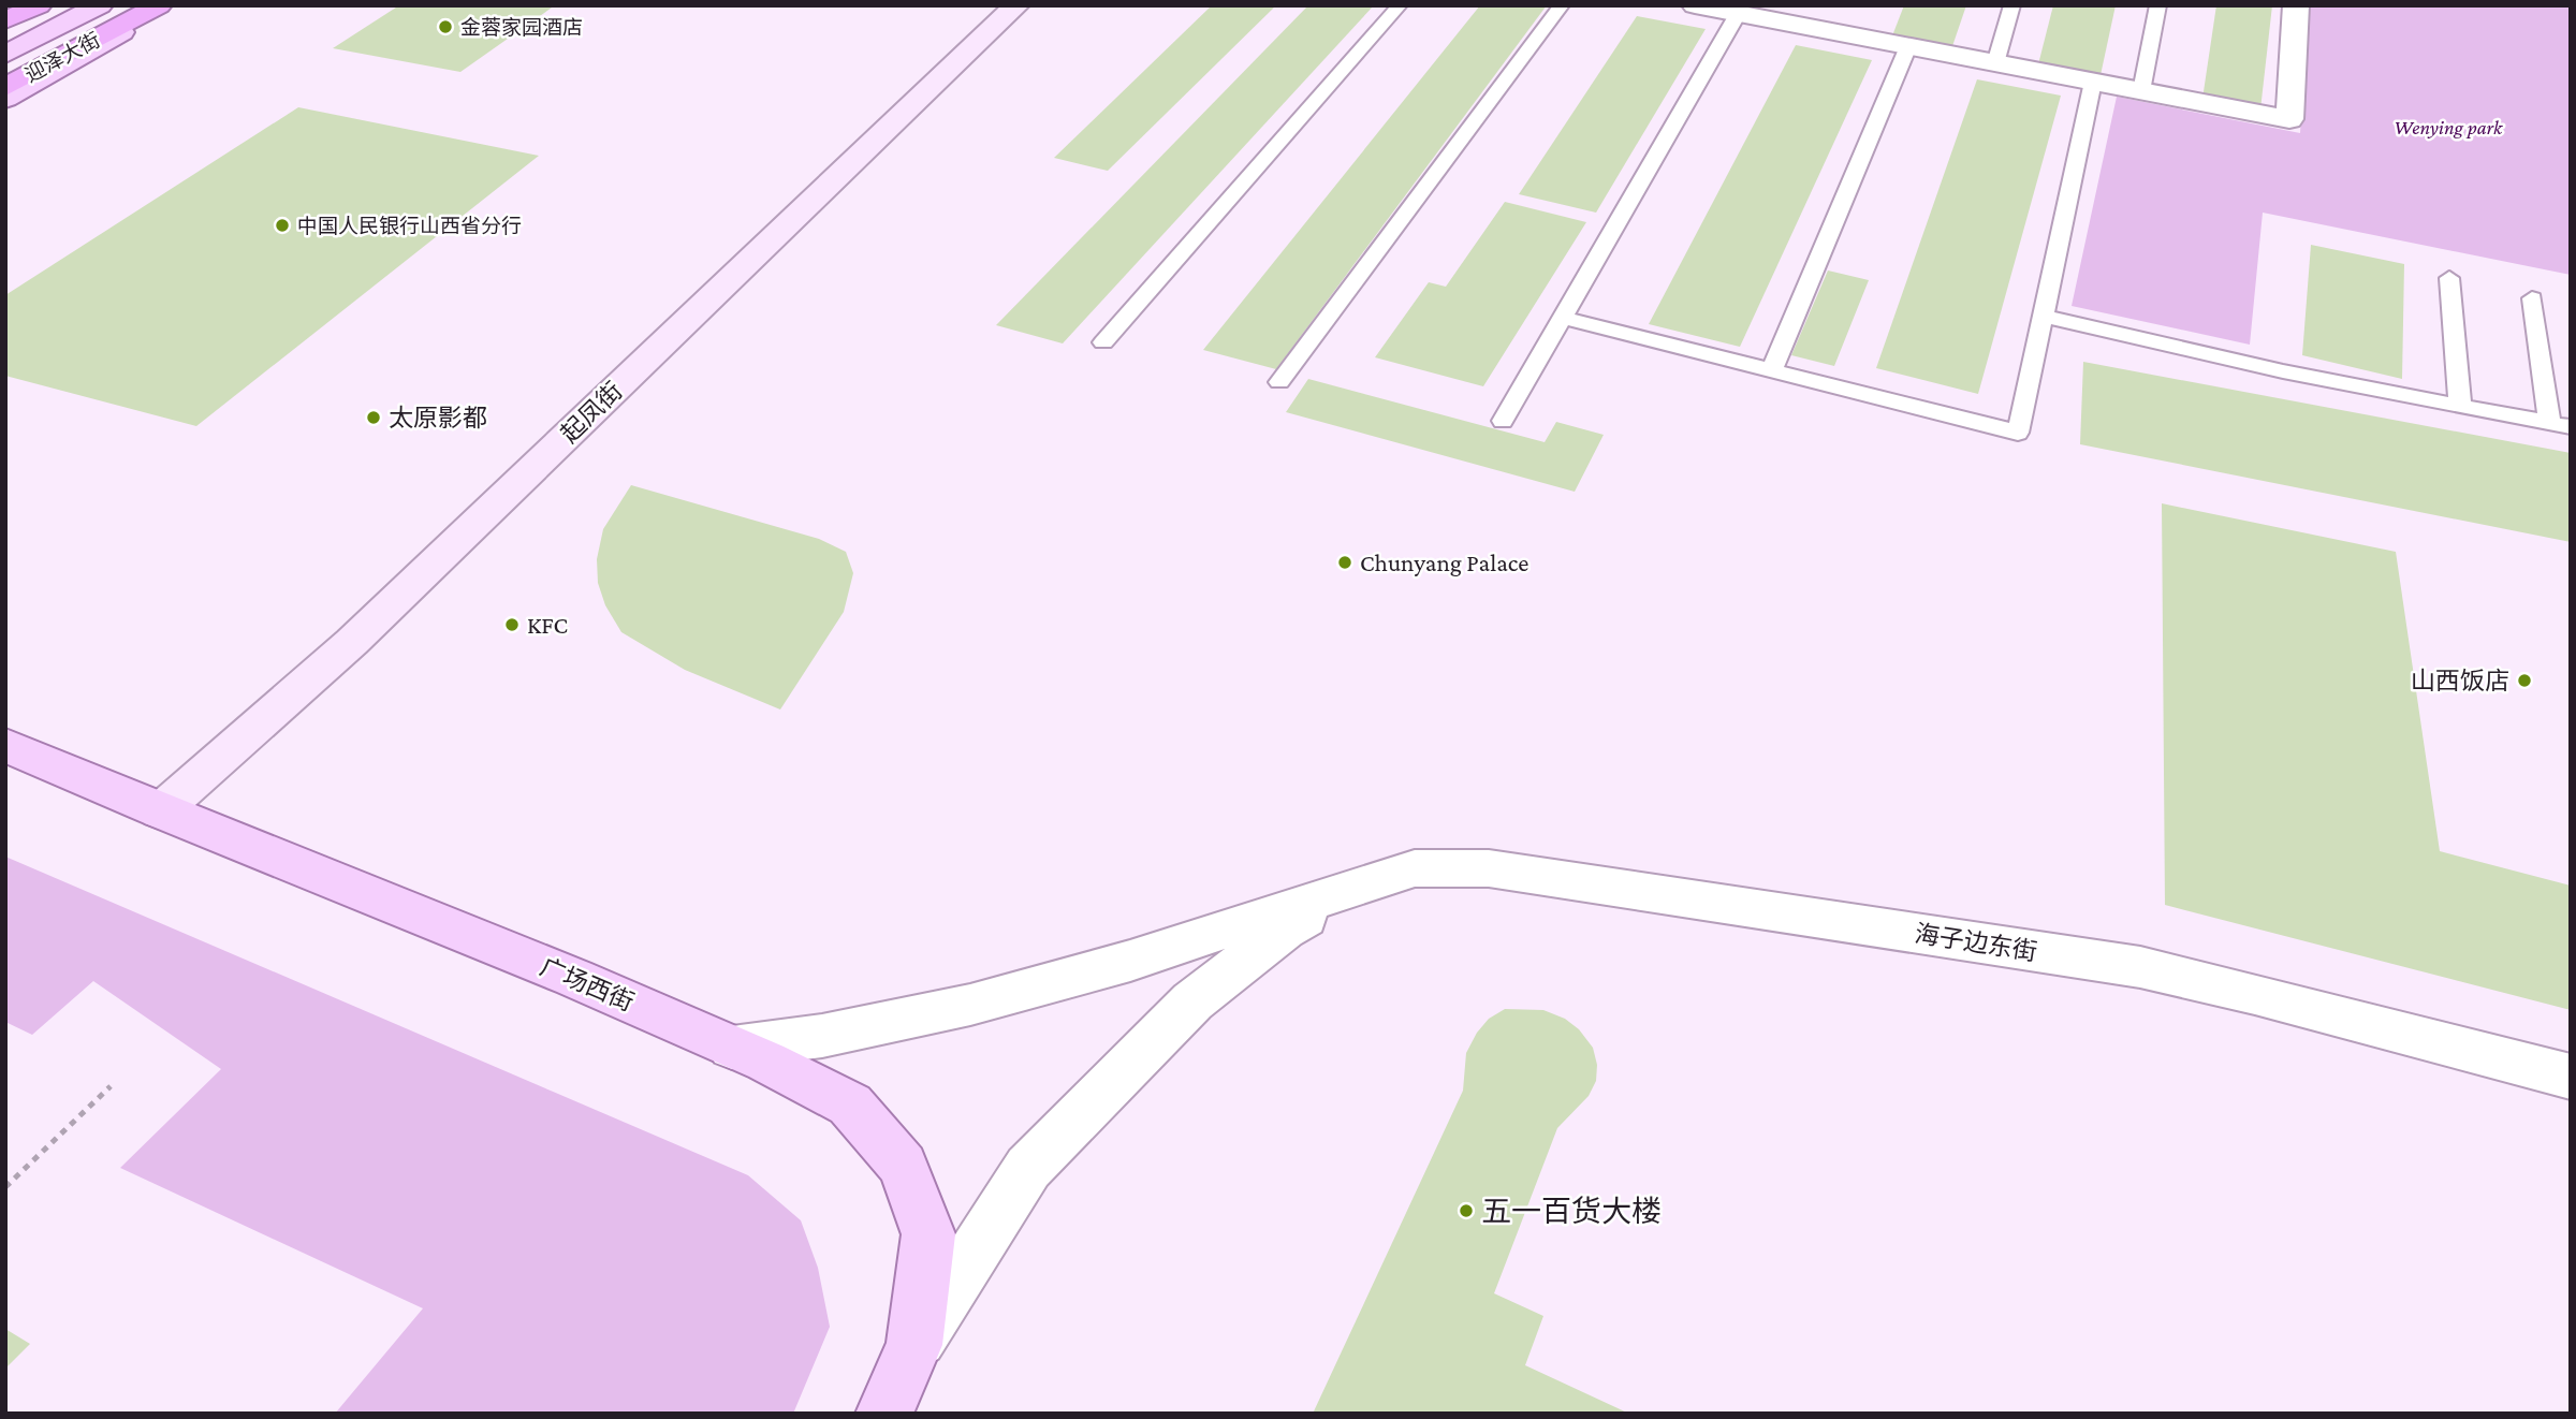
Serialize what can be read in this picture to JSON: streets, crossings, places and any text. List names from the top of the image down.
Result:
{
  "streets": {
    "highway": ["迎泽大街"],
    "main road": ["广场西街"],
    "street": ["起凤街", "海子边东街"]
  },
  "crossings": [
    ["起凤街", "广场西街"]
  ],
  "parks": ["Wenying park"],
  "places": [
    "金蓉家园酒店",
    "中国人民银行山西省分行",
    "太原影都",
    "Chunyang Palace",
    "KFC",
    "山西饭店",
    "五一百货大楼"
  ]
}
